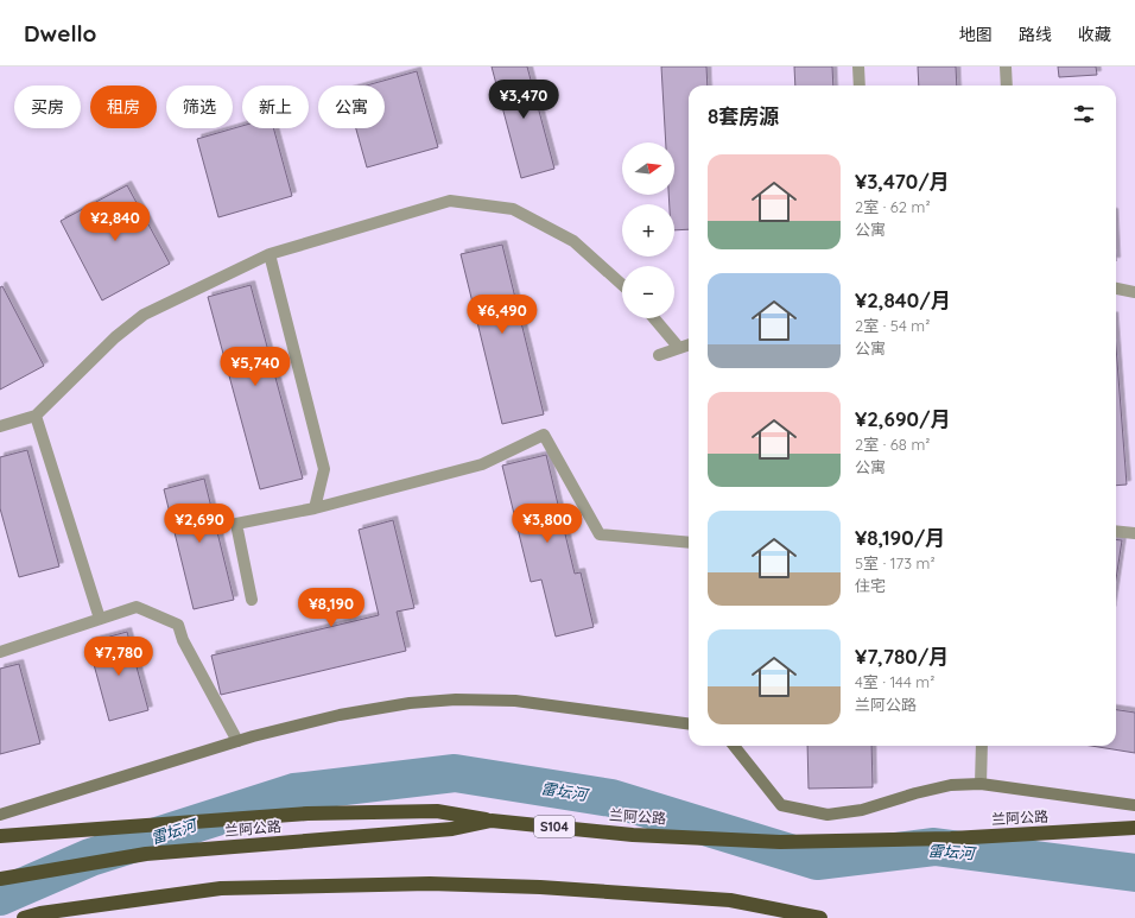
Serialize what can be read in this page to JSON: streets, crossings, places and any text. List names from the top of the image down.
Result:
{
  "streets": {
    "highway": ["兰阿公路", "S104"]
  },
  "water": ["雷坛河"],
  "north": "right",
  "page": {
    "header": "Dwello",
    "nav": ["地图", "路线", "收藏"],
    "price": [
      "¥3,470",
      "¥2,840",
      "¥6,490",
      "¥5,740",
      "¥2,690",
      "¥3,800",
      "¥8,190",
      "¥7,780"
    ],
    "chip": [
      "买房",
      "租房",
      "筛选",
      "新上",
      "公寓"
    ],
    "heading": "8套房源",
    "map_buttons": ["+", "−"],
    "list": [
      {
        "name": "¥3,470/月",
        "note": "2室 · 62 m² · 公寓"
      },
      {
        "name": "¥2,840/月",
        "note": "2室 · 54 m² · 公寓"
      },
      {
        "name": "¥2,690/月",
        "note": "2室 · 68 m² · 公寓"
      },
      {
        "name": "¥8,190/月",
        "note": "5室 · 173 m² · 住宅"
      },
      {
        "name": "¥7,780/月",
        "note": "4室 · 144 m² · 兰阿公路"
      }
    ]
  }
}
